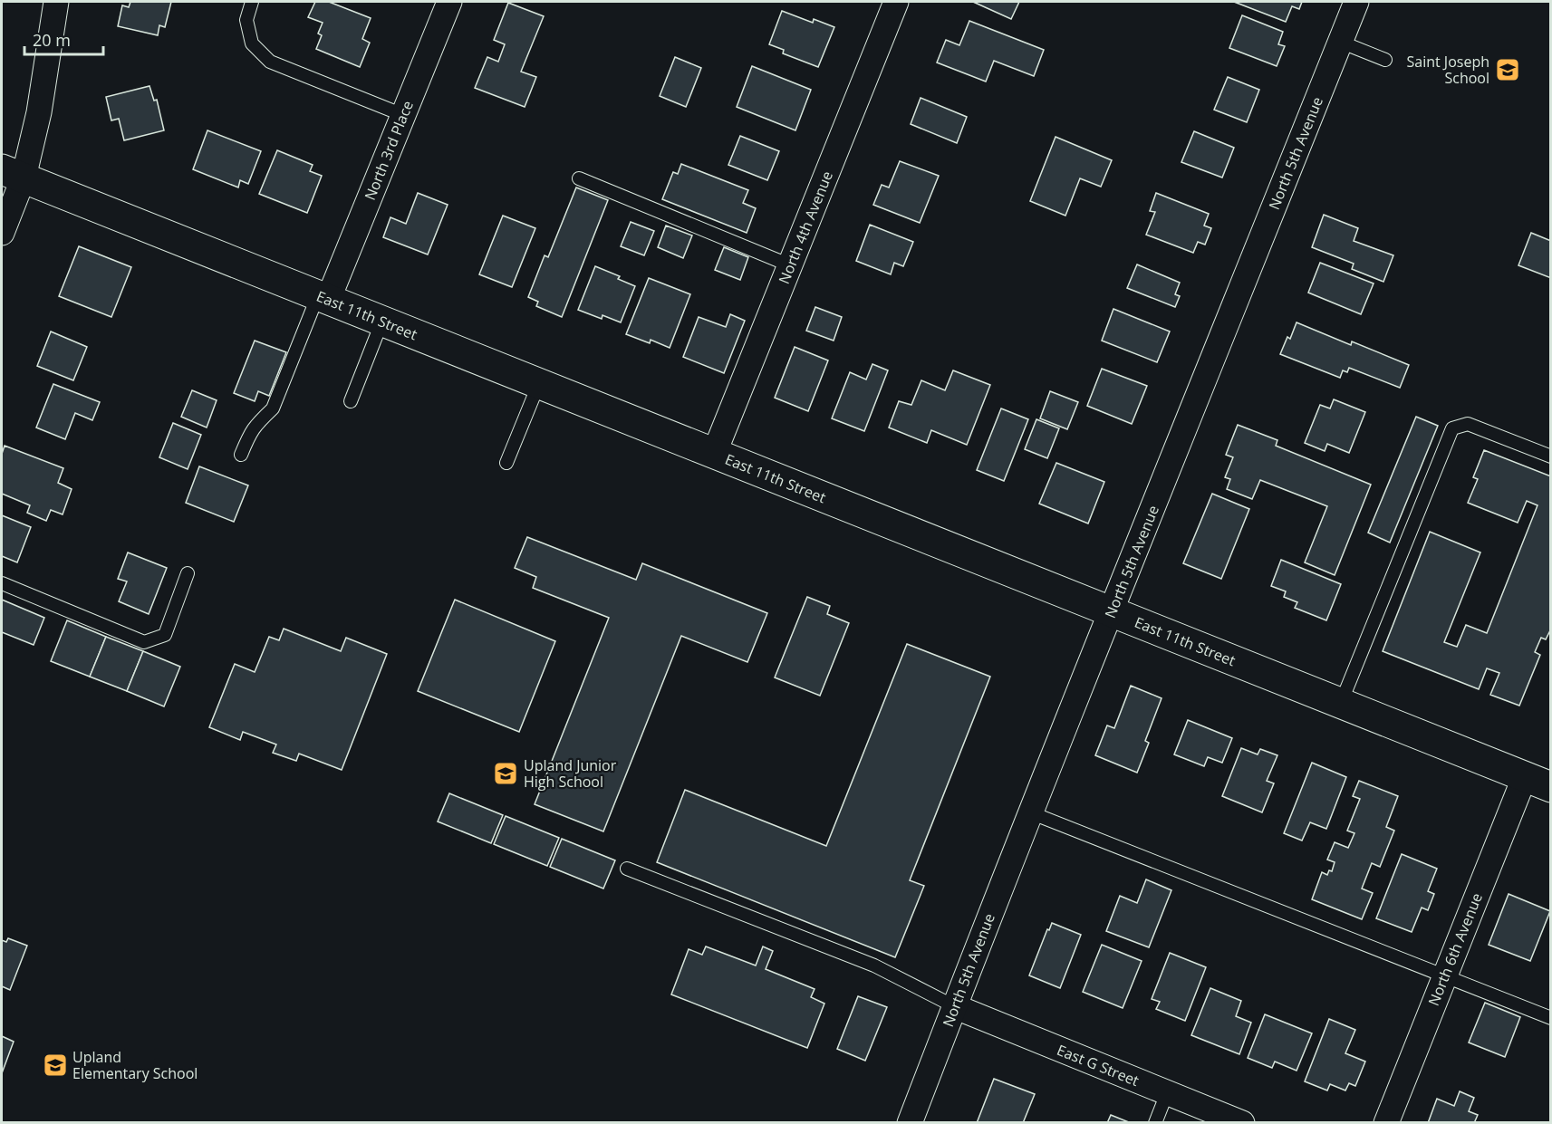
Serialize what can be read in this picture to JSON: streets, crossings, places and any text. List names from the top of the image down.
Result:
{
  "streets": {
    "street": [
      "North 3rd Place",
      "North 5th Avenue",
      "North 4th Avenue",
      "East 11th Street",
      "North 6th Avenue",
      "East G Street"
    ]
  },
  "crossings": [
    ["North 3rd Place", "East 11th Street"],
    ["North 5th Avenue", "East 11th Street"],
    ["North 5th Avenue", "East G Street"],
    ["North 4th Avenue", "East 11th Street"],
    ["East 11th Street", "North 6th Avenue"]
  ],
  "places": {
    "school or university": ["Saint Joseph School", "Upland Junior High School", "Upland Elementary School"]
  },
  "scale_bar": "20 m"
}
